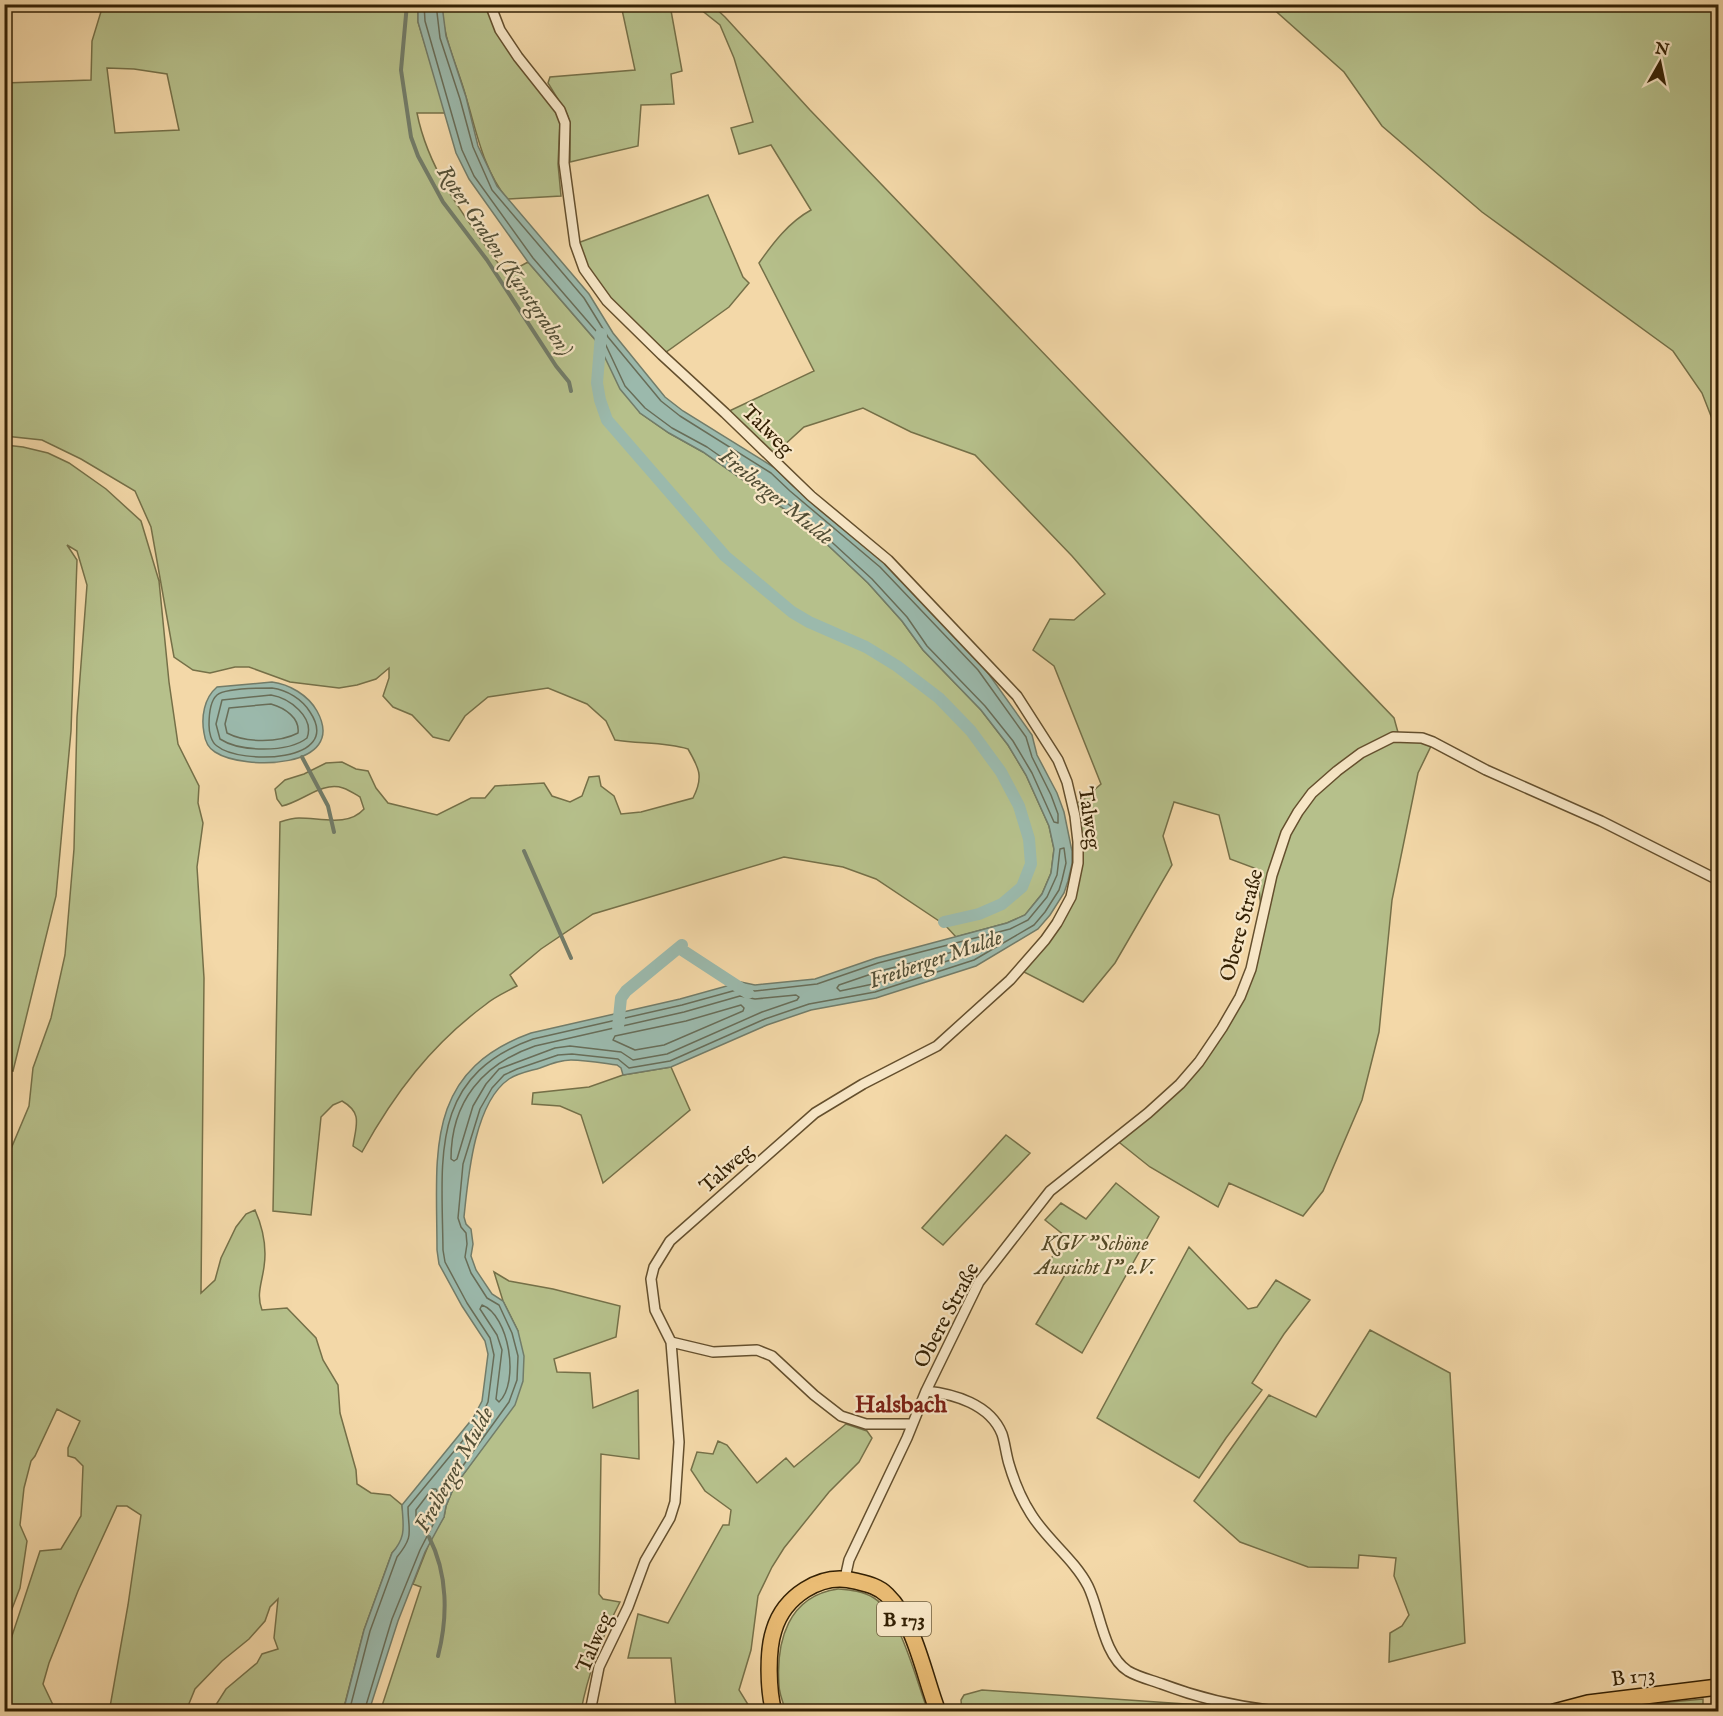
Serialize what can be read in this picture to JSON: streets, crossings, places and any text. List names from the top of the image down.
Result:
{
  "streets": {
    "main road": ["B 173"],
    "street": ["Talweg", "Obere Straße"]
  },
  "crossings": [
    ["Obere Straße", "B 173"]
  ],
  "districts": ["Halsbach"],
  "water": ["Roter Graben (Kunstgraben)", "Freiberger Mulde"],
  "parks": ["KGV \"Schöne Aussicht I\" e.V."],
  "north": "top"
}
